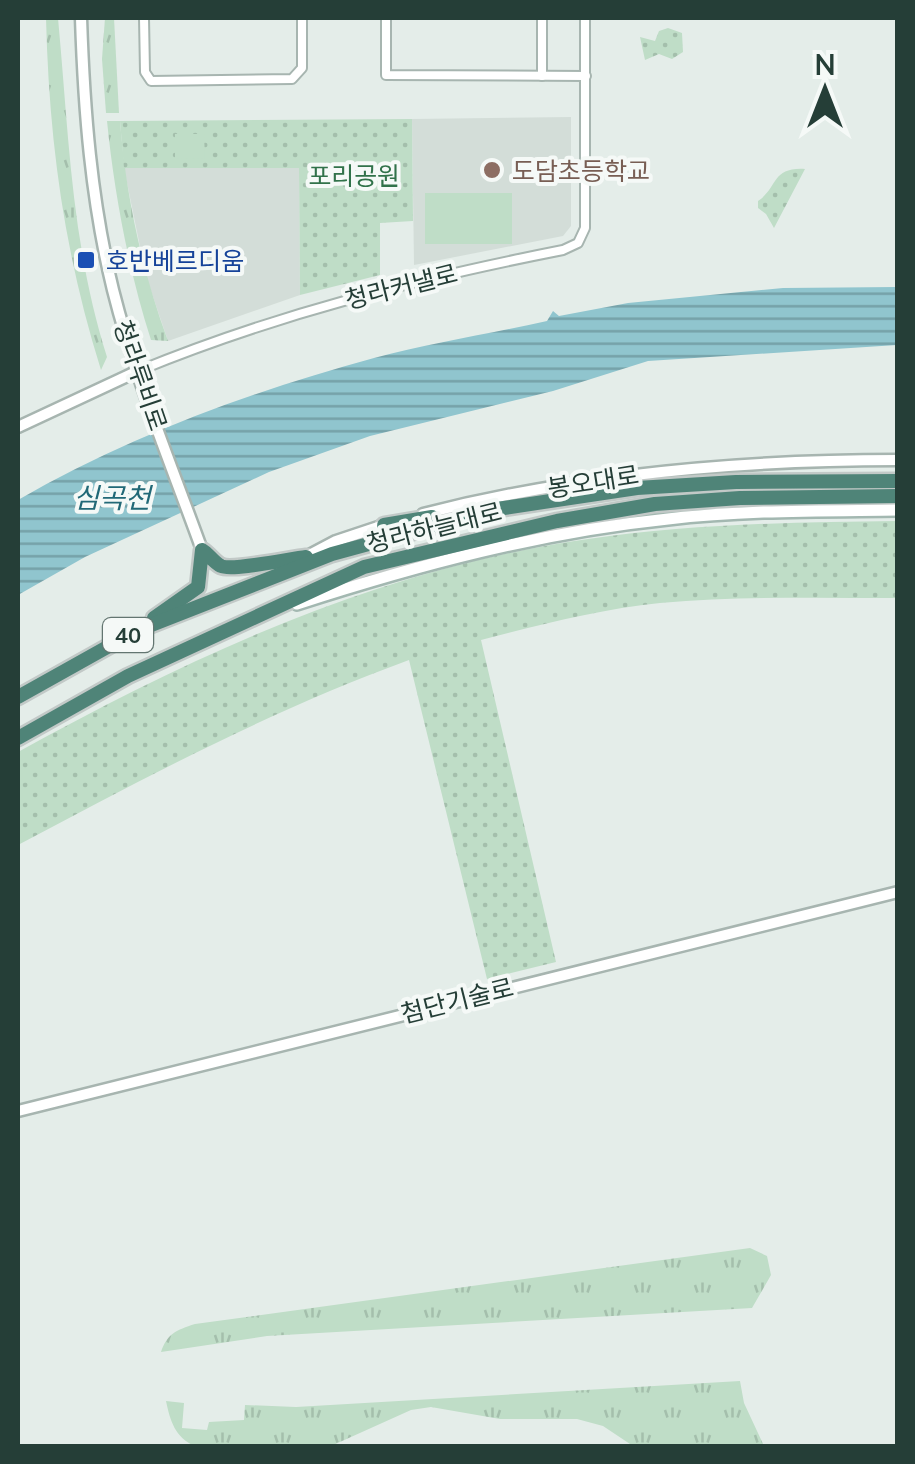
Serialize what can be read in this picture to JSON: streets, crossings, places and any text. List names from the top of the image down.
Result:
{
  "streets": {
    "highway": ["청라하늘대로", "40"],
    "main road": ["봉오대로"],
    "street": ["청라커낼로", "청라루비로", "첨단기술로"]
  },
  "crossings": [
    ["청라커낼로", "청라루비로"],
    ["봉오대로", "청라하늘대로"]
  ],
  "water": ["심곡천"],
  "parks": ["포리공원"],
  "places": {
    "other": ["도담초등학교"],
    "transit": ["호반베르디움"]
  },
  "north": "top"
}
